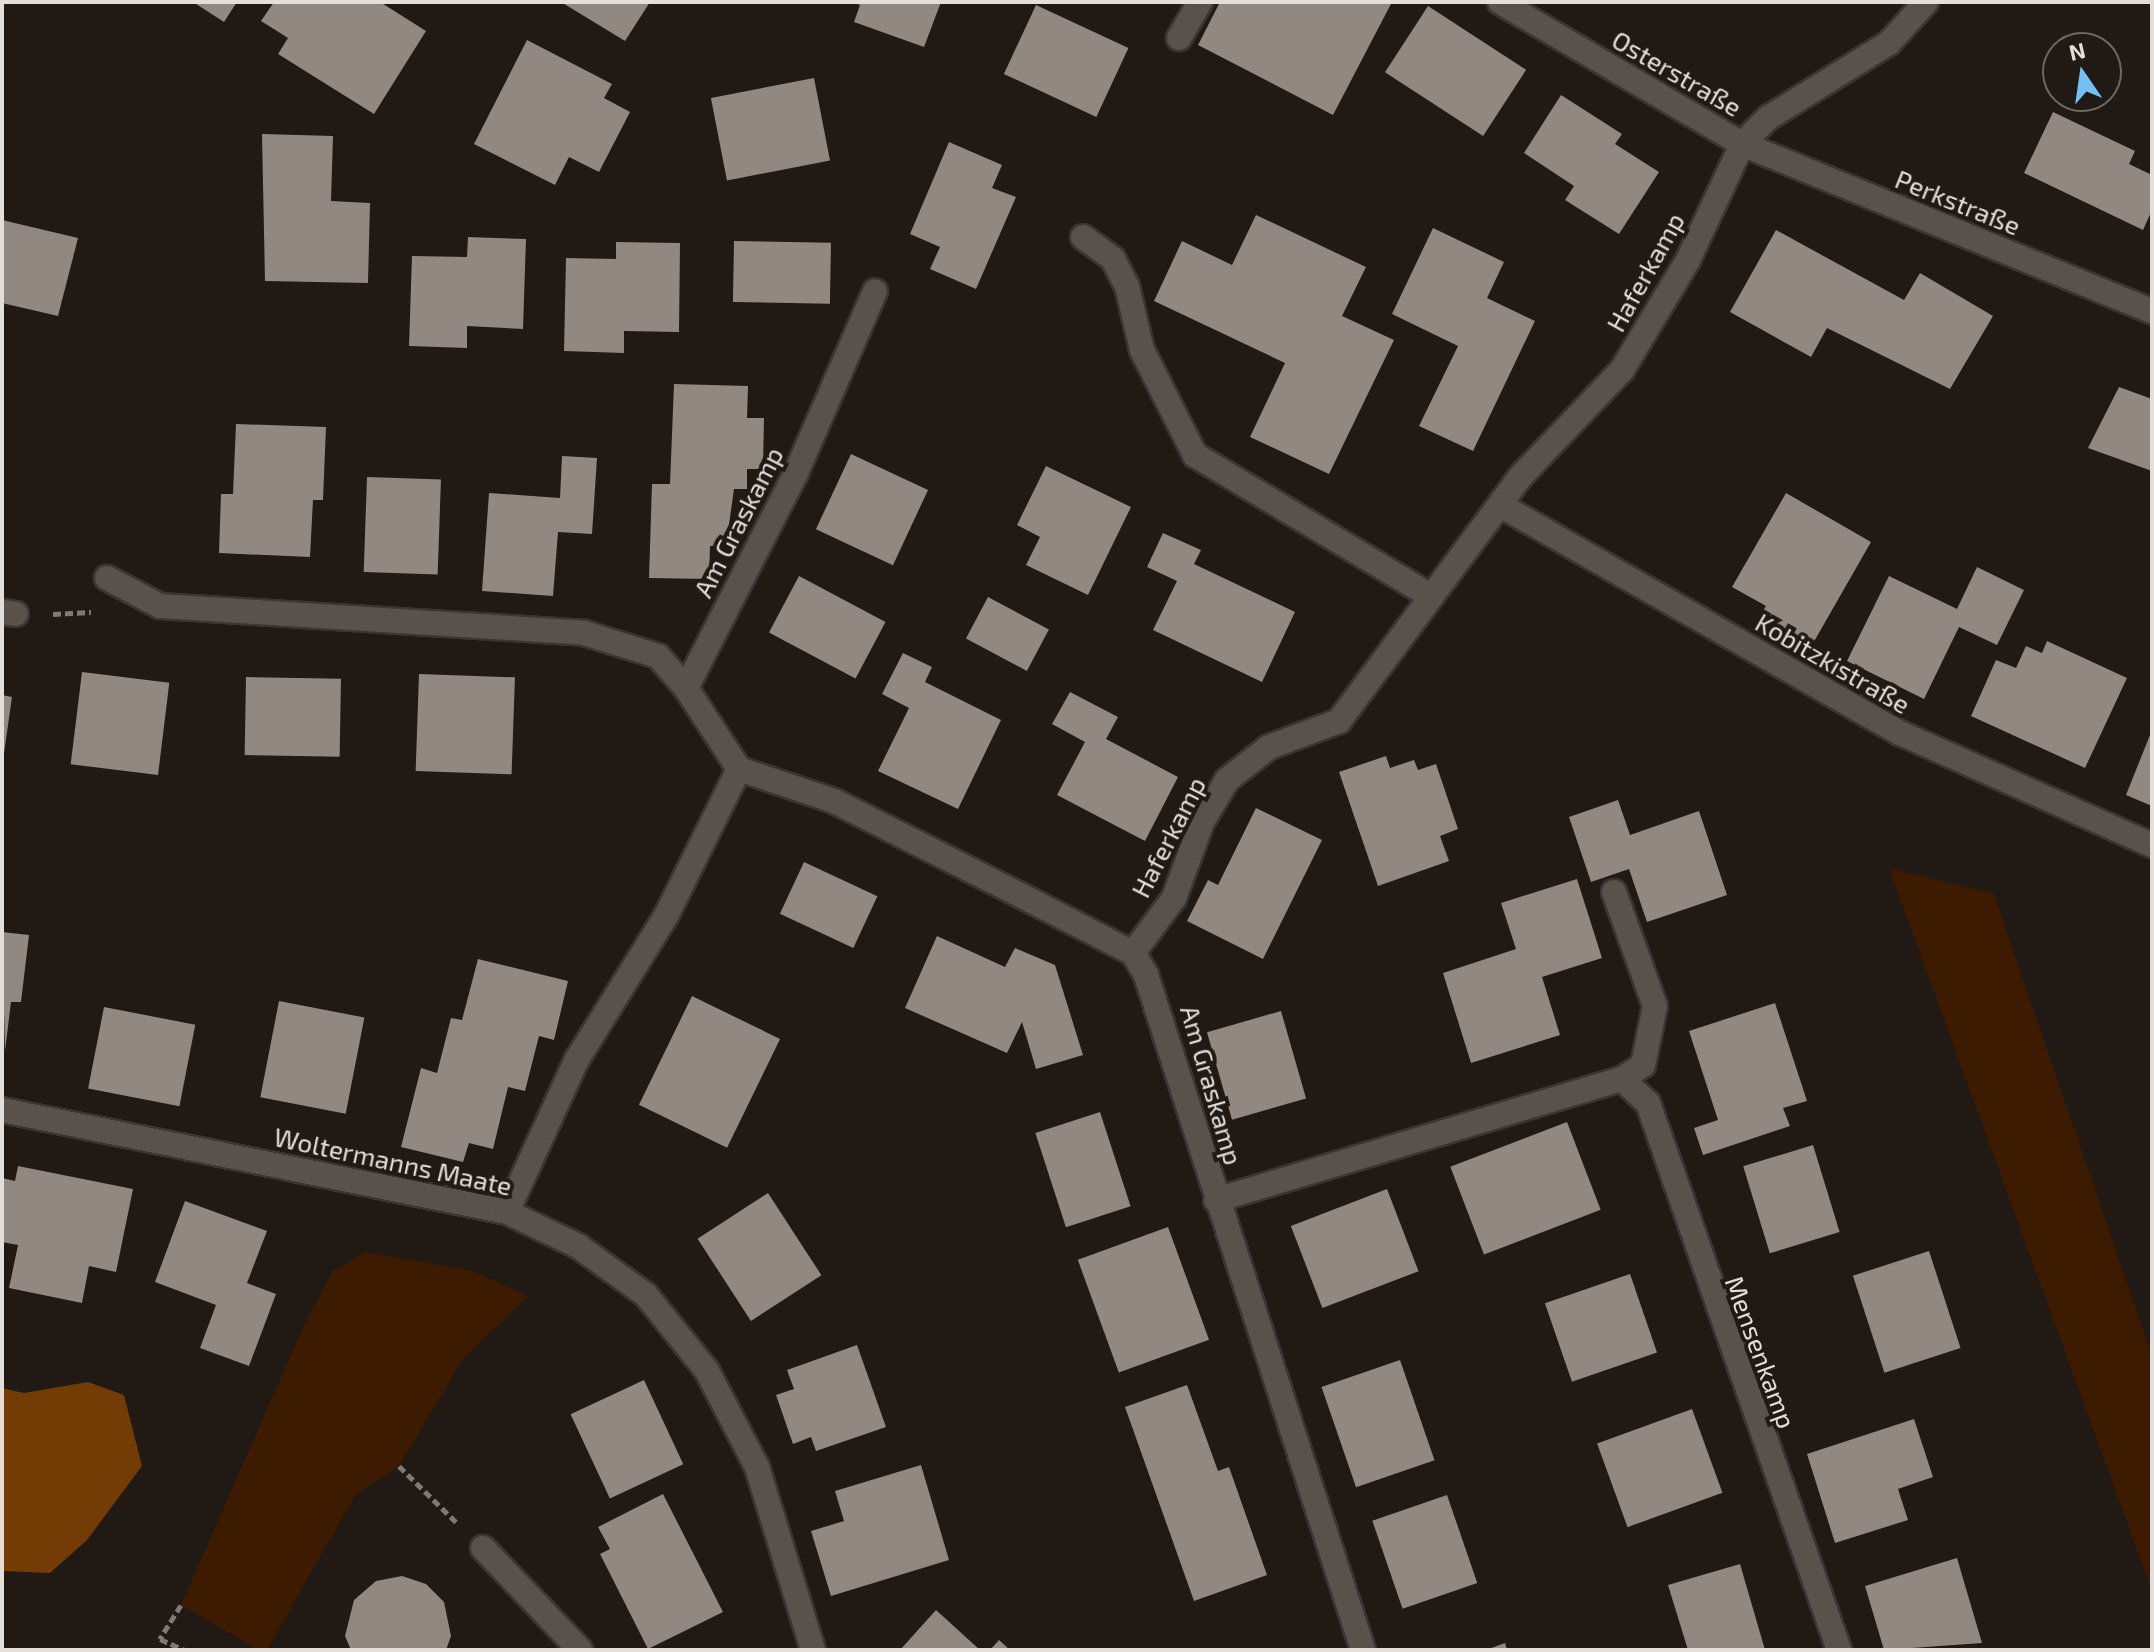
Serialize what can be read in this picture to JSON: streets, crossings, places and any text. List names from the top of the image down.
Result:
{
  "streets": {
    "street": [
      "Osterstraße",
      "Perkstraße",
      "Haferkamp",
      "Am Graskamp",
      "Kobitzkistraße",
      "Woltermanns Maate",
      "Mensenkamp"
    ]
  },
  "crossings": [
    ["Osterstraße", "Perkstraße"],
    ["Osterstraße", "Haferkamp"],
    ["Perkstraße", "Haferkamp"],
    ["Haferkamp", "Am Graskamp"],
    ["Haferkamp", "Kobitzkistraße"]
  ],
  "north": "top"
}
